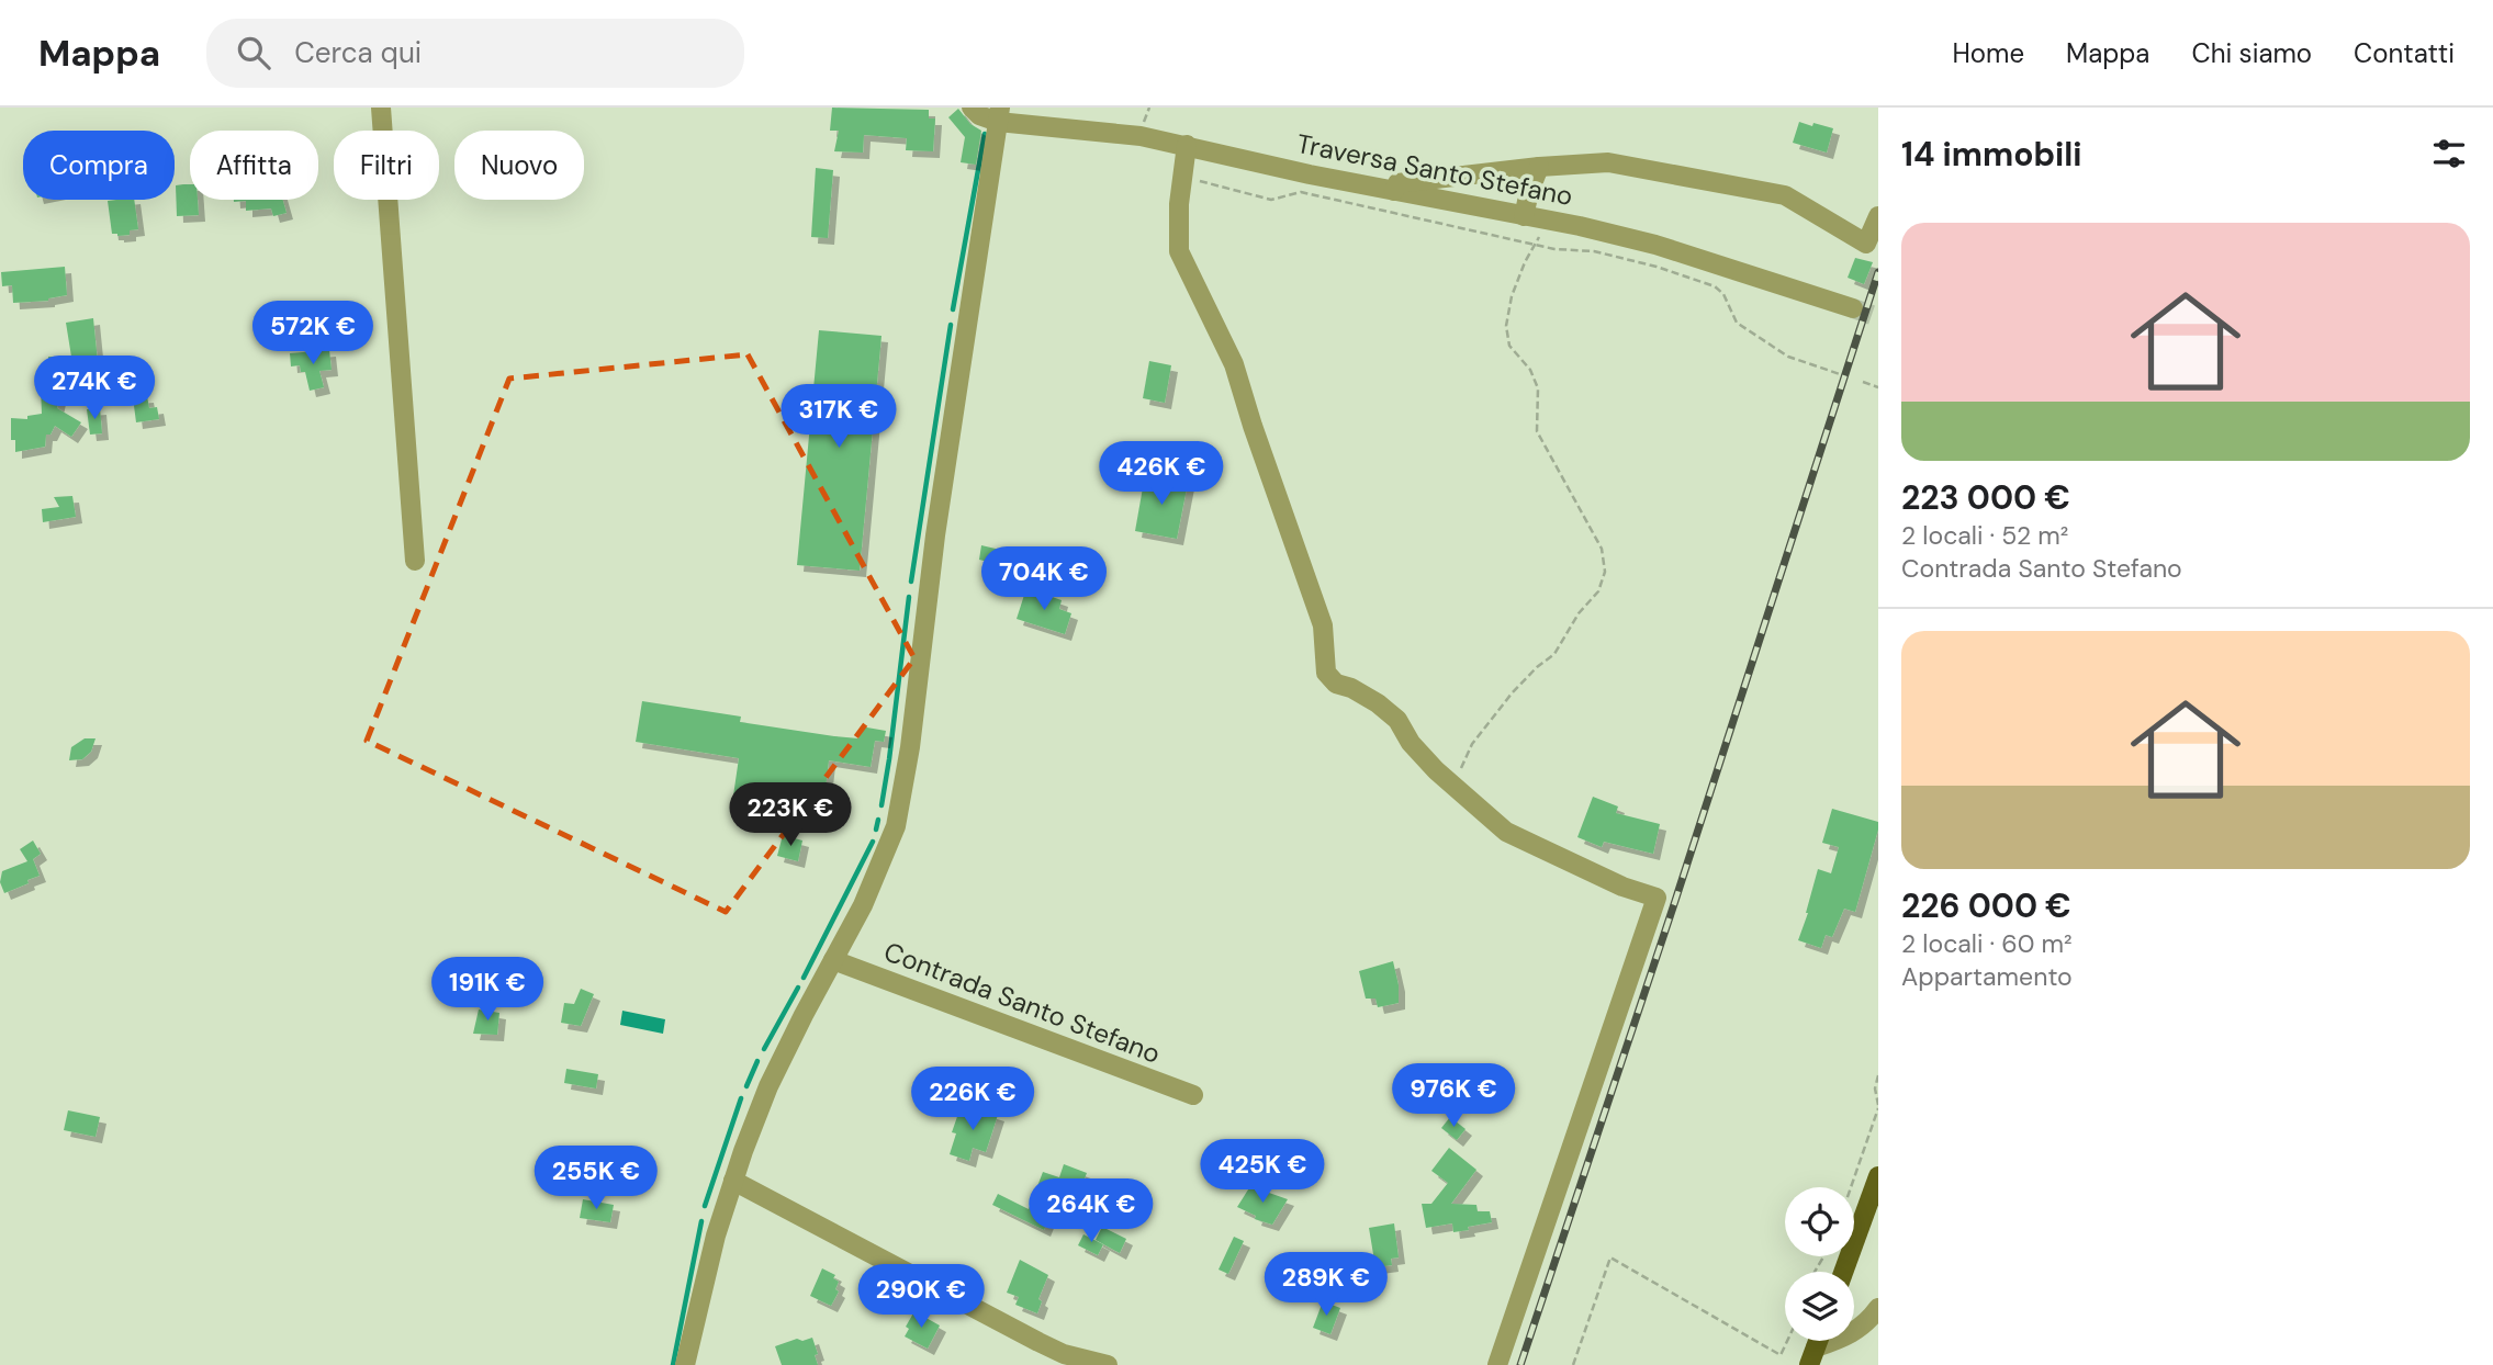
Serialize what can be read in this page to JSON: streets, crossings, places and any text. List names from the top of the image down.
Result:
{
  "streets": {
    "street": ["Traversa Santo Stefano", "Contrada Santo Stefano"]
  },
  "crossings": [
    ["Traversa Santo Stefano", "Contrada Santo Stefano"]
  ],
  "page": {
    "header": "Mappa",
    "search": "Cerca qui",
    "nav": [
      "Home",
      "Mappa",
      "Chi siamo",
      "Contatti"
    ],
    "heading": "14 immobili",
    "chip": [
      "Compra",
      "Affitta",
      "Filtri",
      "Nuovo"
    ],
    "list": [
      {
        "name": "223 000 €",
        "note": "2 locali · 52 m² · Contrada Santo Stefano"
      },
      {
        "name": "226 000 €",
        "note": "2 locali · 60 m² · Appartamento"
      }
    ],
    "price": [
      "572K €",
      "274K €",
      "317K €",
      "426K €",
      "704K €",
      "223K €",
      "191K €",
      "976K €",
      "226K €",
      "425K €",
      "255K €",
      "264K €",
      "289K €",
      "290K €"
    ]
  }
}
